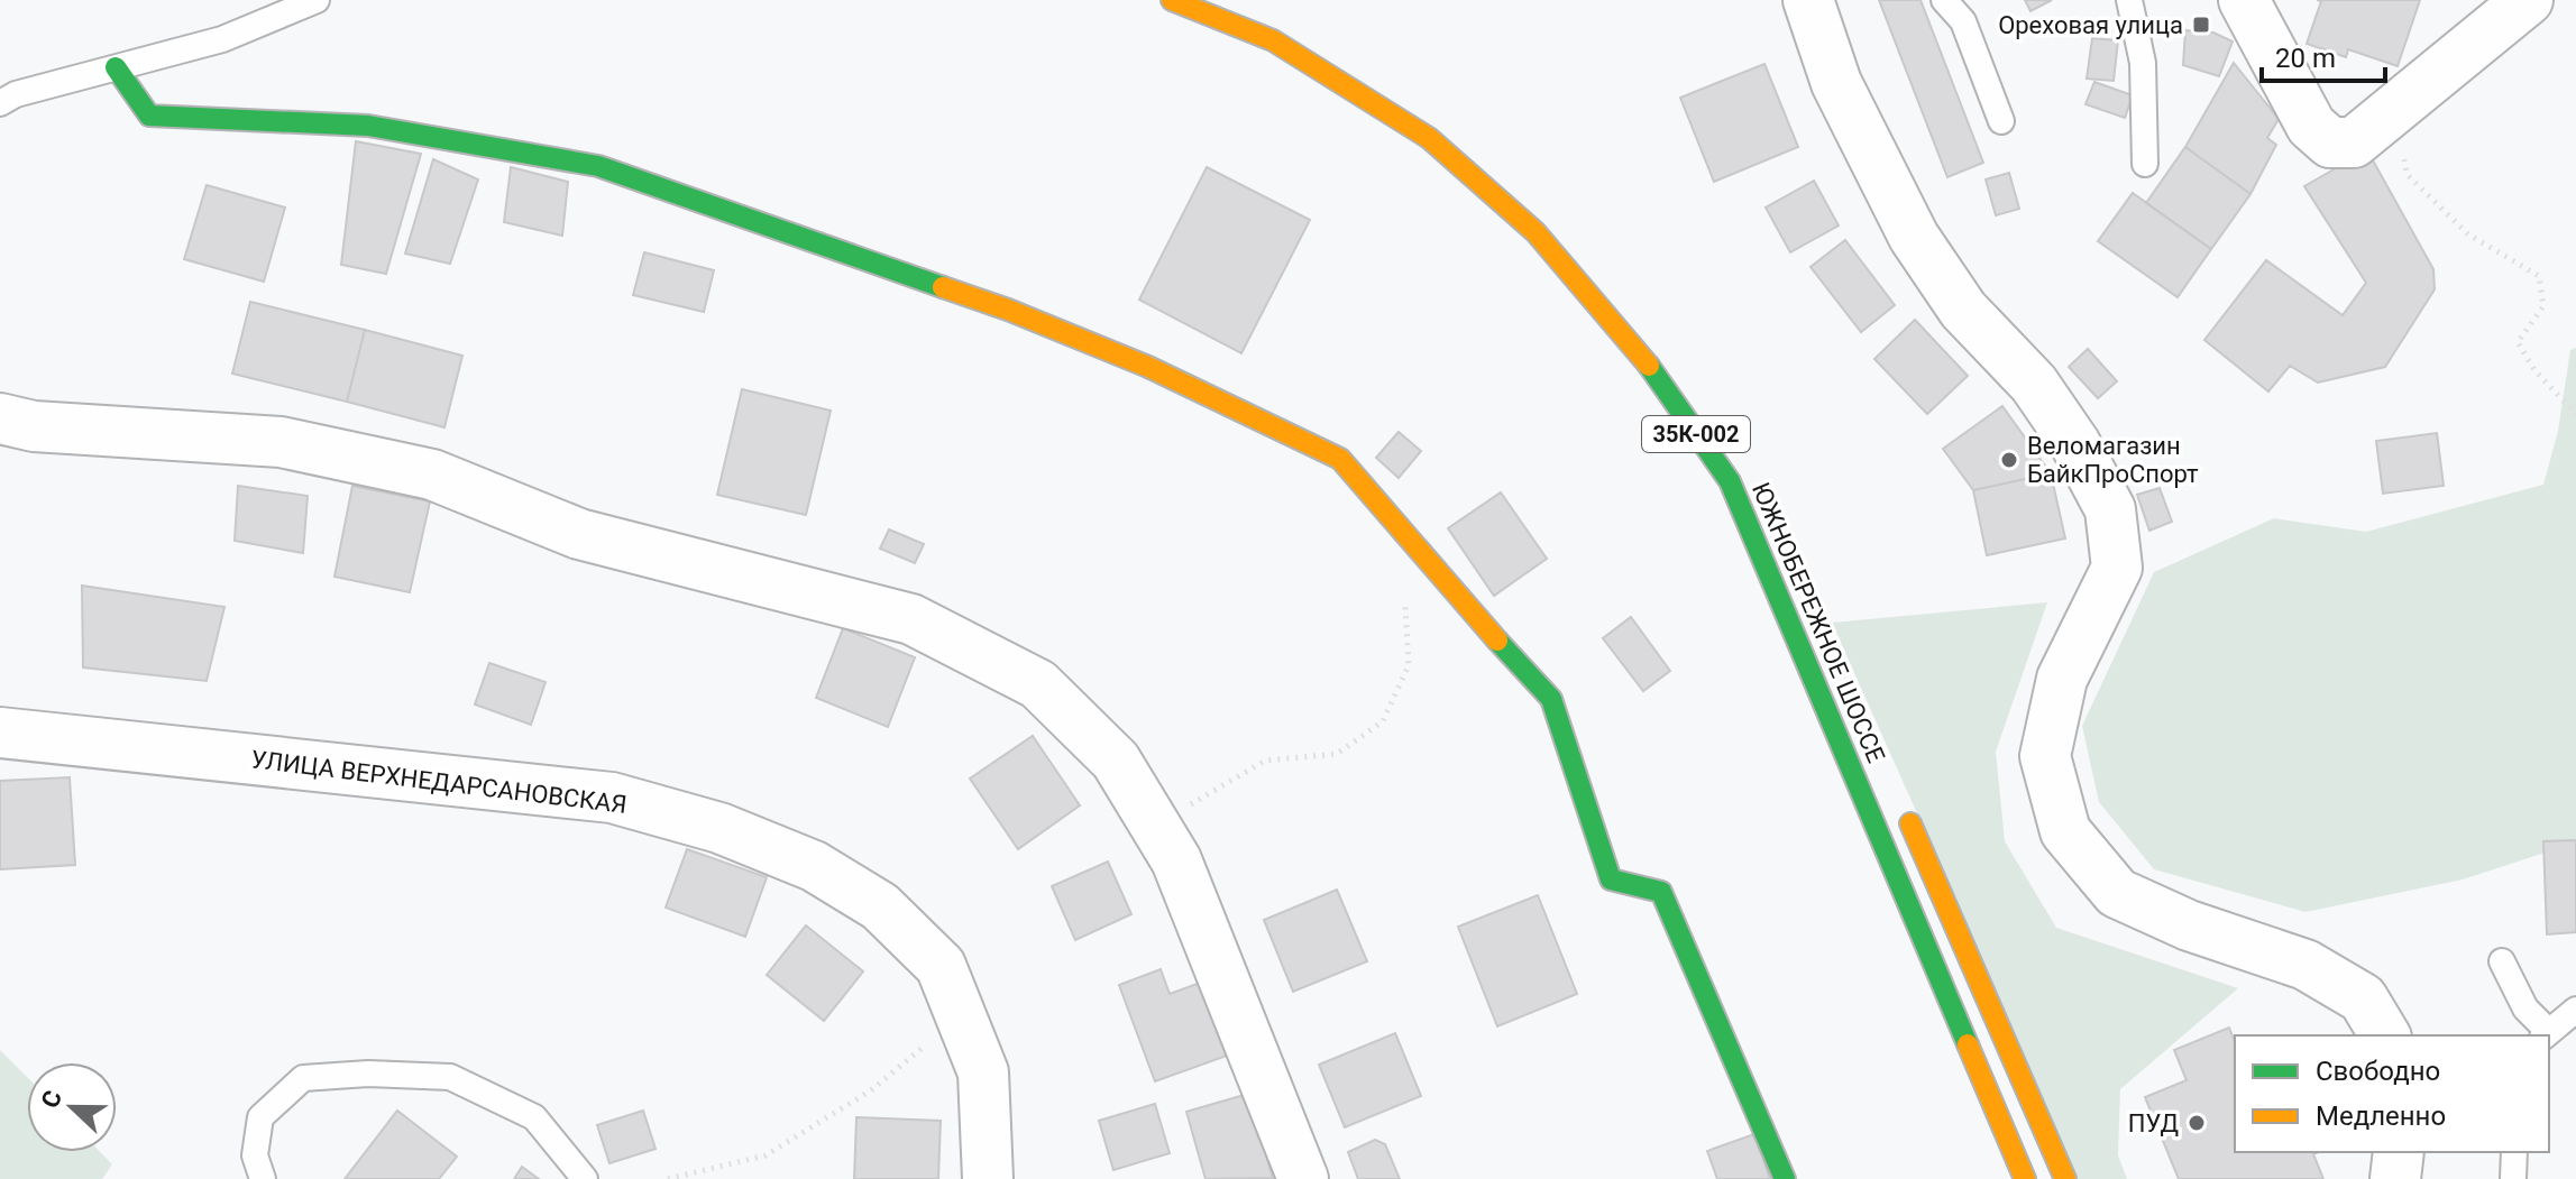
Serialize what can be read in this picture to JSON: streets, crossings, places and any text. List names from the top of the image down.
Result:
{
  "streets": {
    "main road": ["35К-002", "ЮЖНОБЕРЕЖНОЕ ШОССЕ"],
    "street": ["УЛИЦА ВЕРХНЕДАРСАНОВСКАЯ"]
  },
  "places": {
    "transit": ["Ореховая улица"],
    "other": ["Веломагазин БайкПроСпорт", "ПУД"]
  },
  "legend": ["Свободно", "Медленно"],
  "scale_bar": "20 m",
  "north": "left"
}
